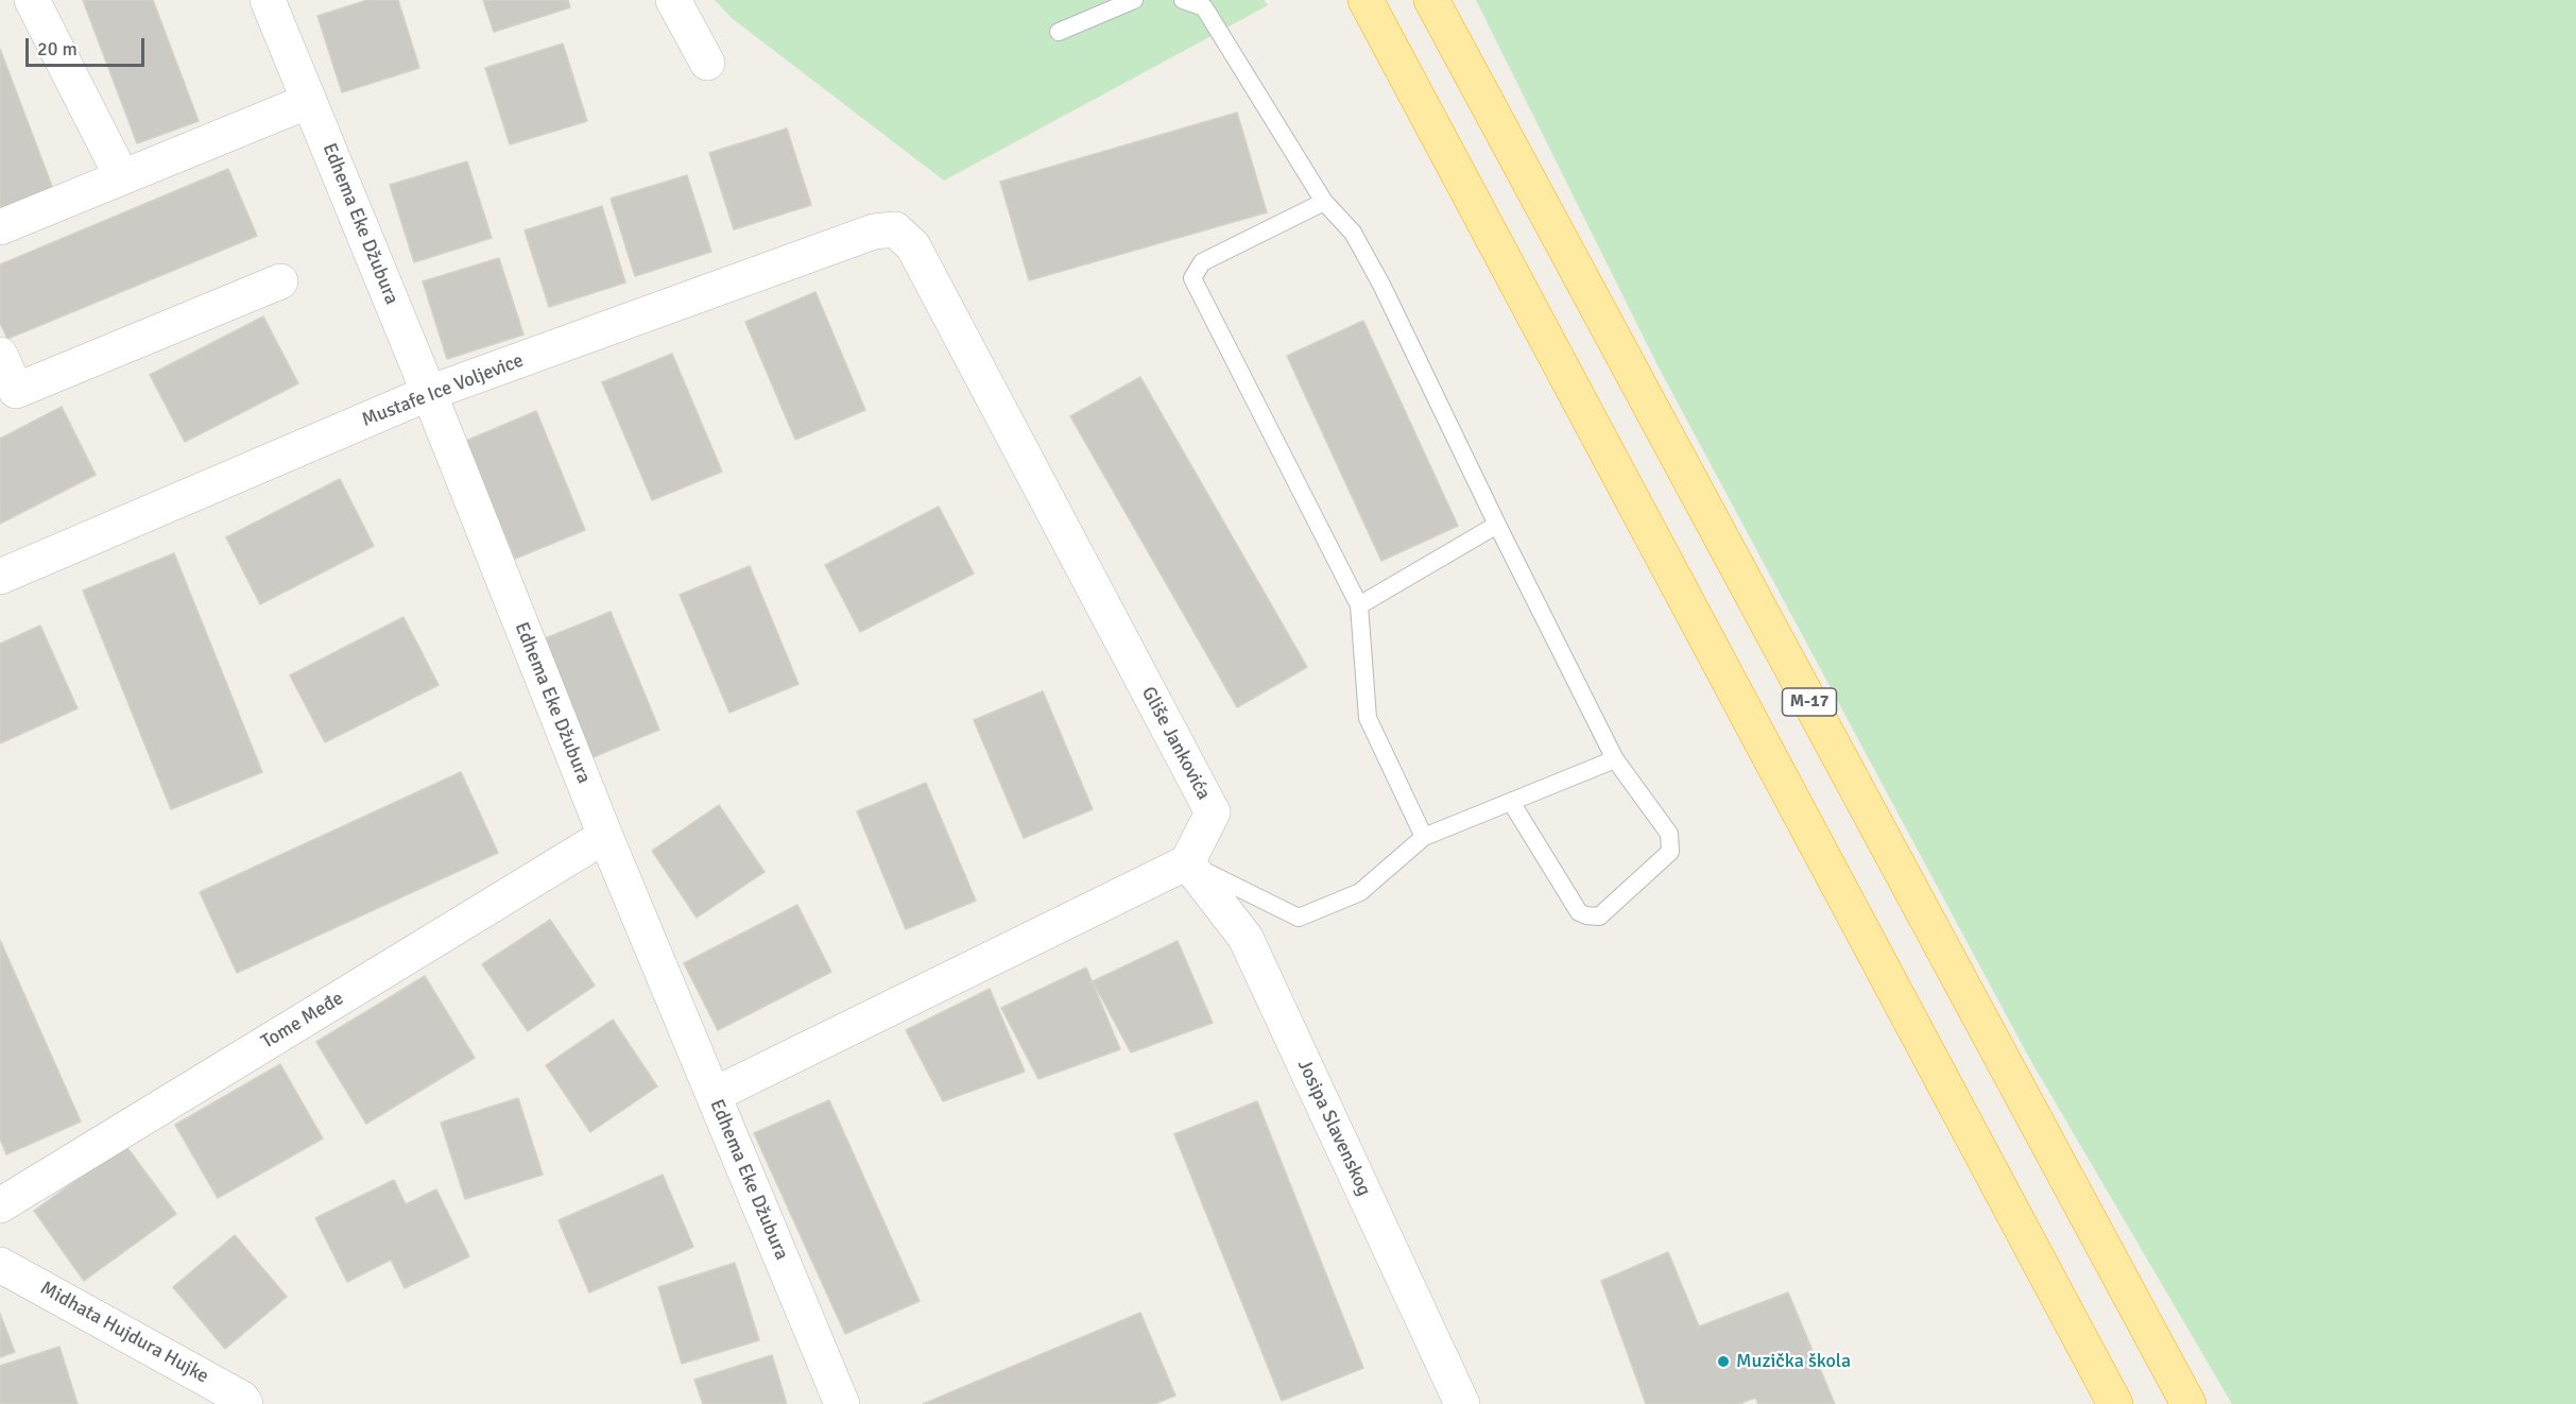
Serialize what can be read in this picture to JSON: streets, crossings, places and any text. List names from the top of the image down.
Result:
{
  "streets": {
    "highway": ["M-17"],
    "street": [
      "Edhema Eke Džubura",
      "Mustafe Ice Voljevice",
      "Gliše Jankovića",
      "Tome Međe",
      "Josipa Slavenskog",
      "Midhata Hujdura Hujke"
    ]
  },
  "crossings": [
    ["Edhema Eke Džubura", "Mustafe Ice Voljevice"],
    ["Edhema Eke Džubura", "Tome Međe"],
    ["Mustafe Ice Voljevice", "Gliše Jankovića"],
    ["Gliše Jankovića", "Josipa Slavenskog"]
  ],
  "places": ["Muzička škola"],
  "scale_bar": "20 m"
}
